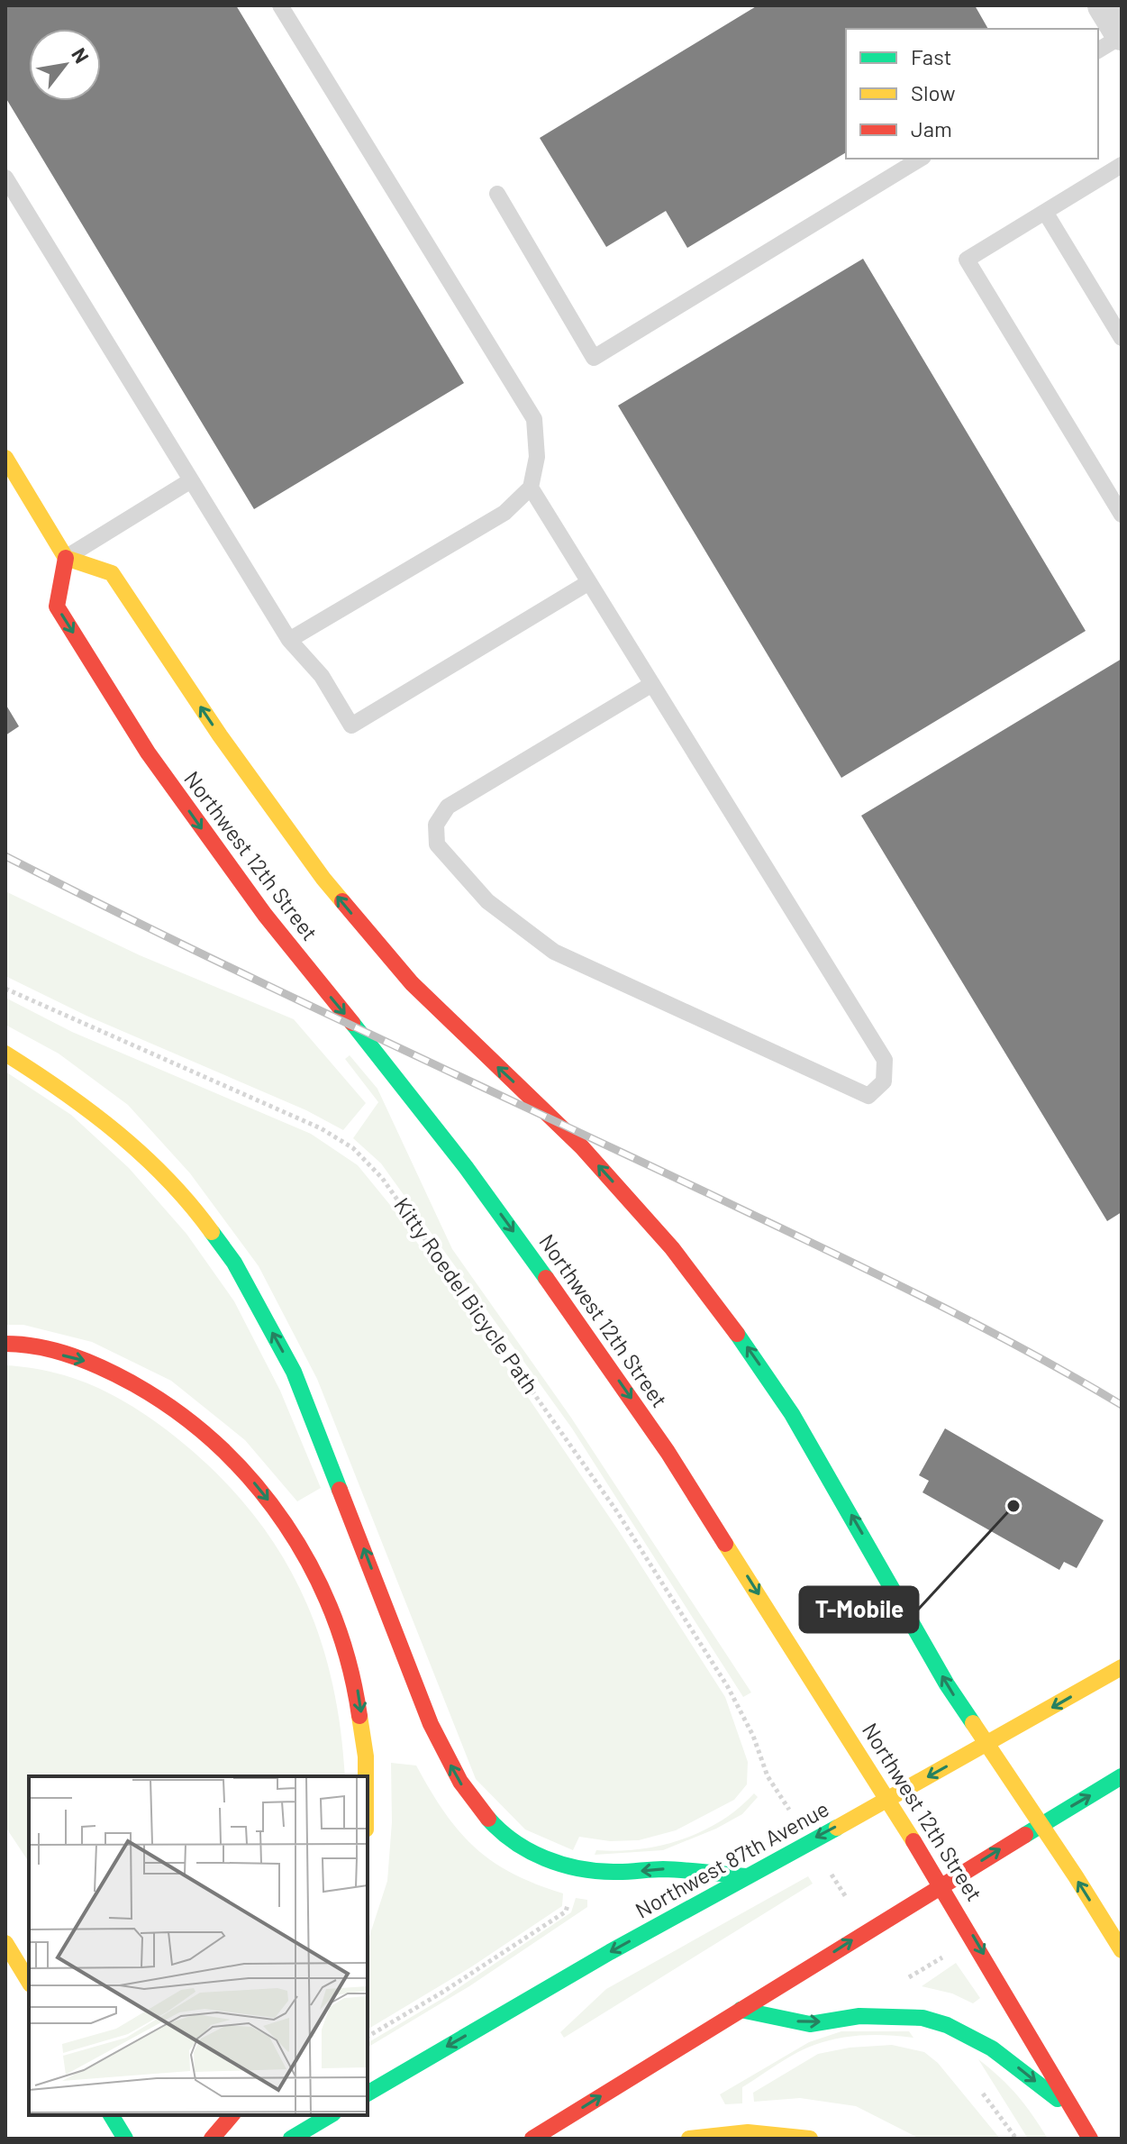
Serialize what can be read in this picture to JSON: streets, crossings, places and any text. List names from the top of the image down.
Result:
{
  "streets": {
    "main road": ["Northwest 12th Street", "Northwest 87th Avenue"],
    "path": ["Kitty Roedel Bicycle Path"]
  },
  "crossings": [
    ["Northwest 12th Street", "Northwest 87th Avenue"]
  ],
  "places": ["T-Mobile"],
  "legend": ["Fast", "Slow", "Jam"],
  "north": "top right"
}
